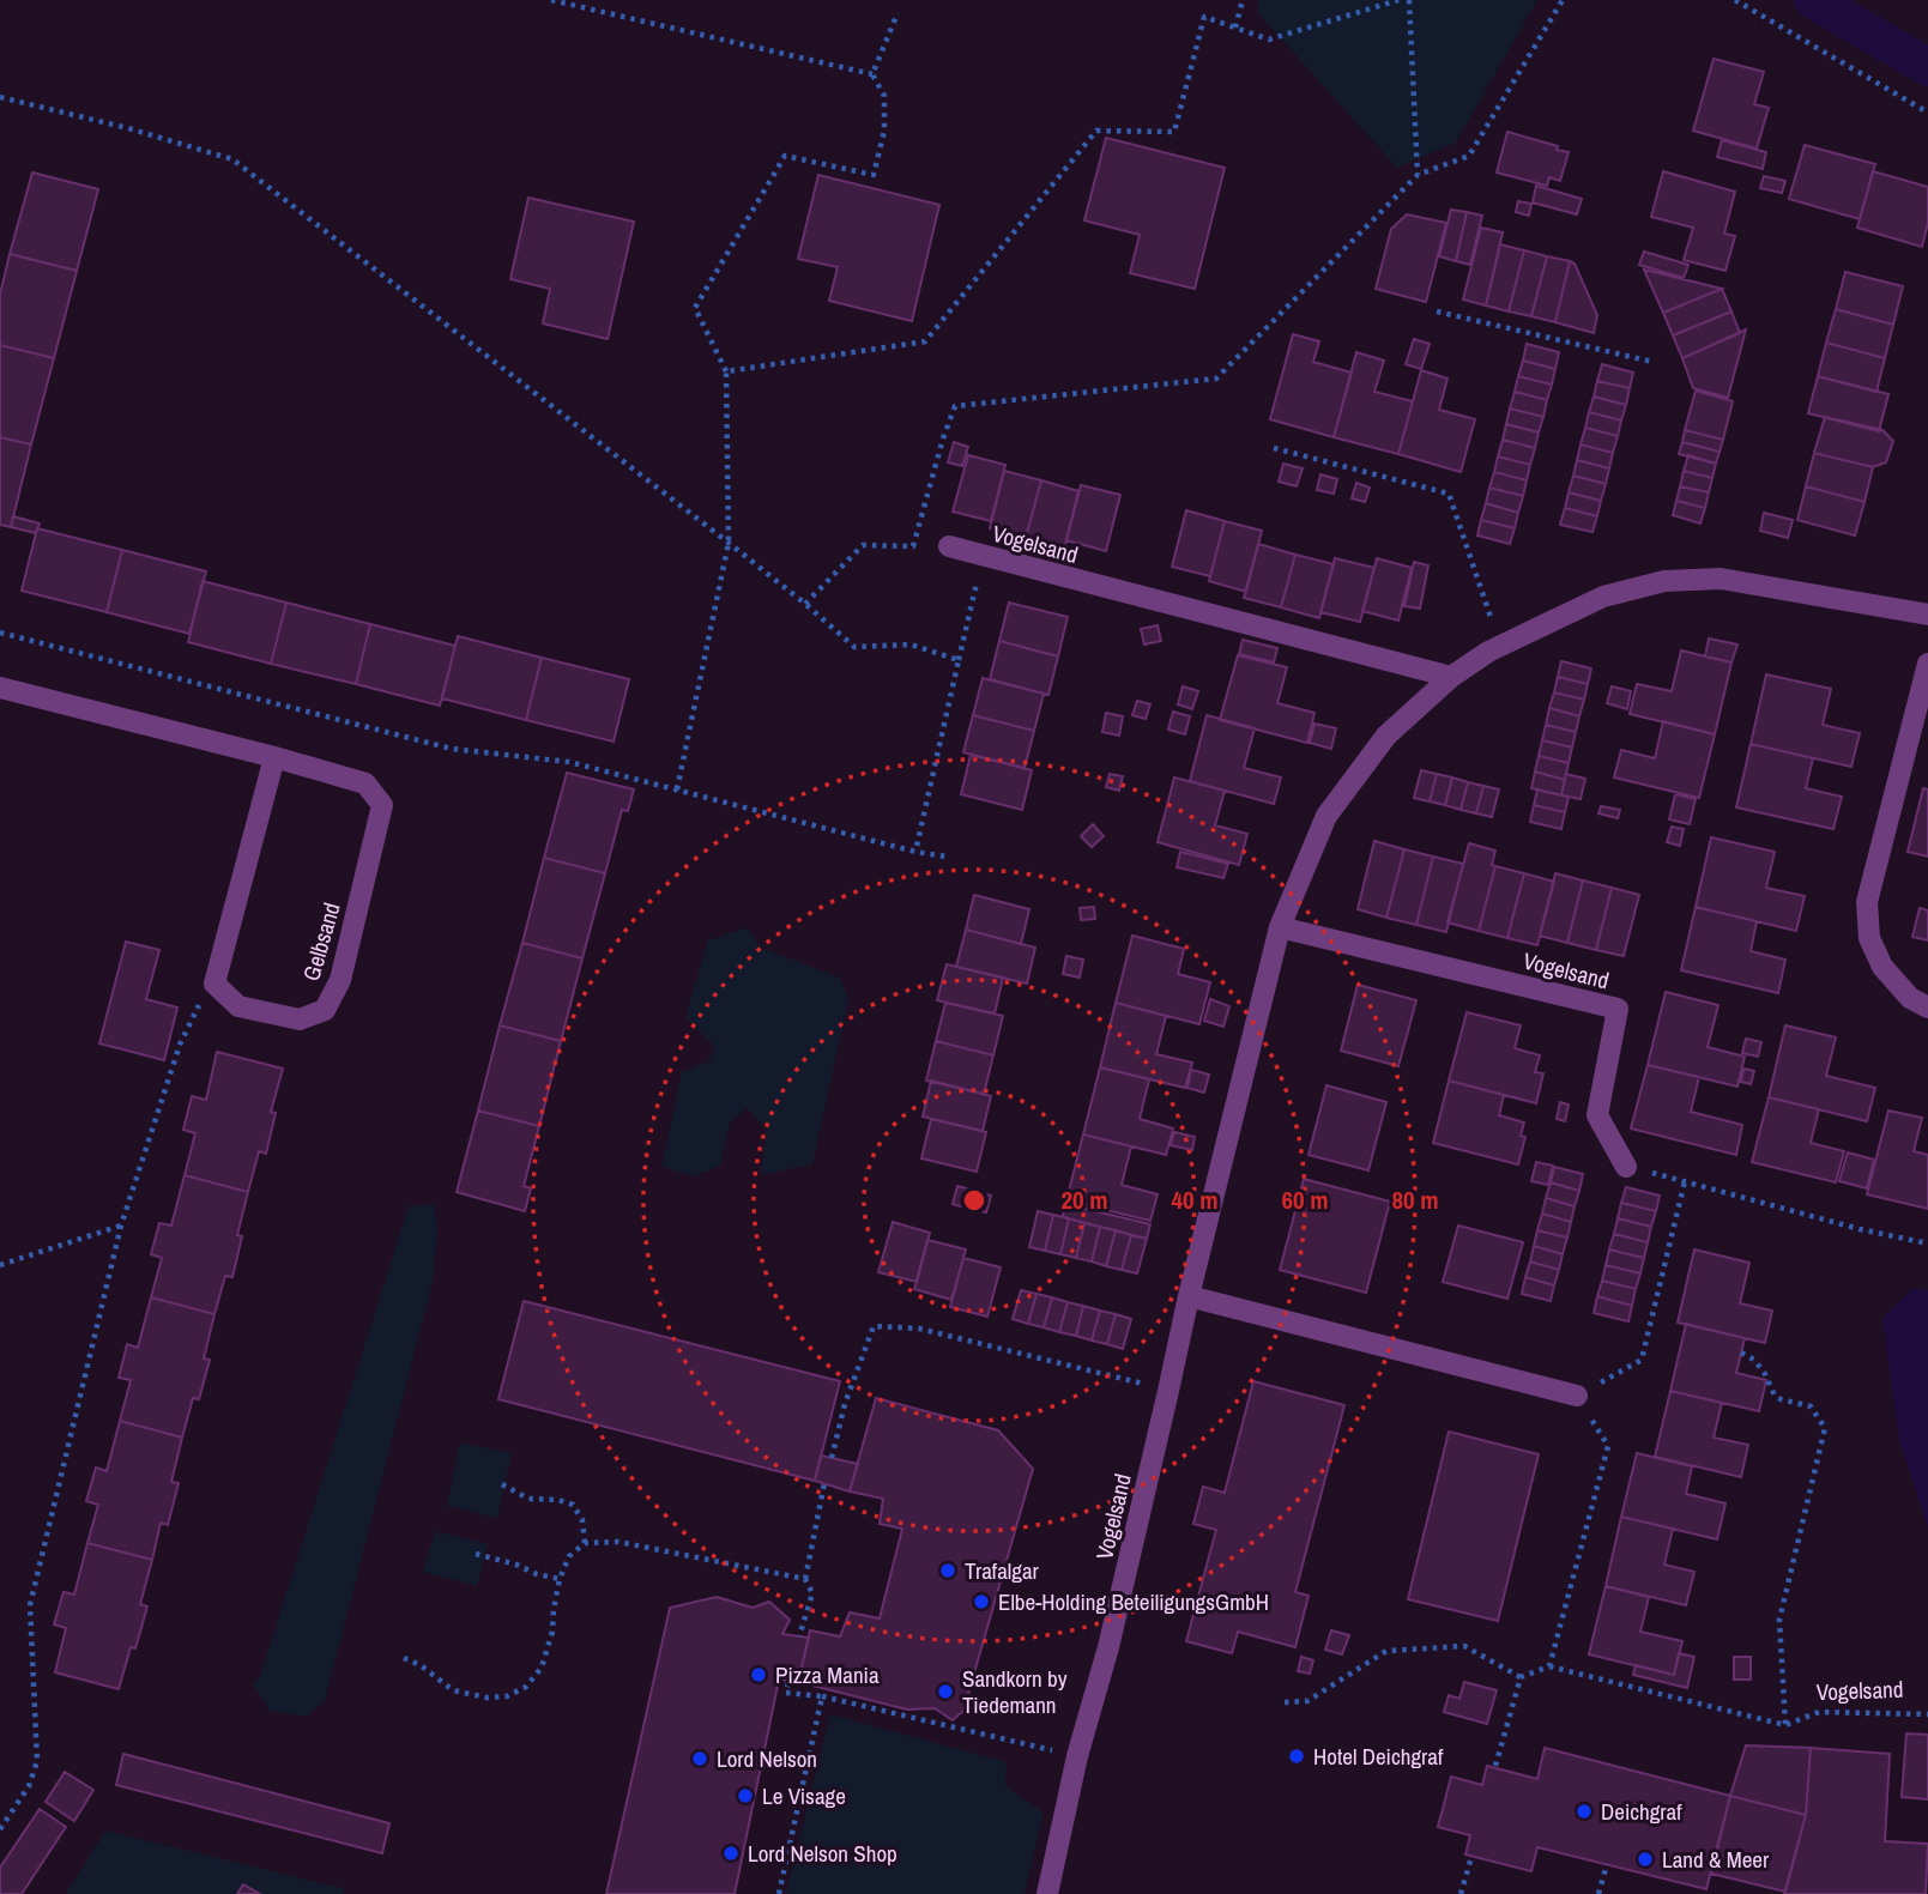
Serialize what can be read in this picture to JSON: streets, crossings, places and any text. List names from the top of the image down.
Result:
{
  "streets": {
    "street": ["Vogelsand", "Gelbsand"]
  },
  "places": [
    "Trafalgar",
    "Elbe-Holding BeteiligungsGmbH",
    "Pizza Mania",
    "Sandkorn by Tiedemann",
    "Hotel Deichgraf",
    "Lord Nelson",
    "Le Visage",
    "Deichgraf",
    "Lord Nelson Shop",
    "Land & Meer"
  ],
  "rings": [
    "20 m",
    "40 m",
    "60 m",
    "80 m"
  ]
}
